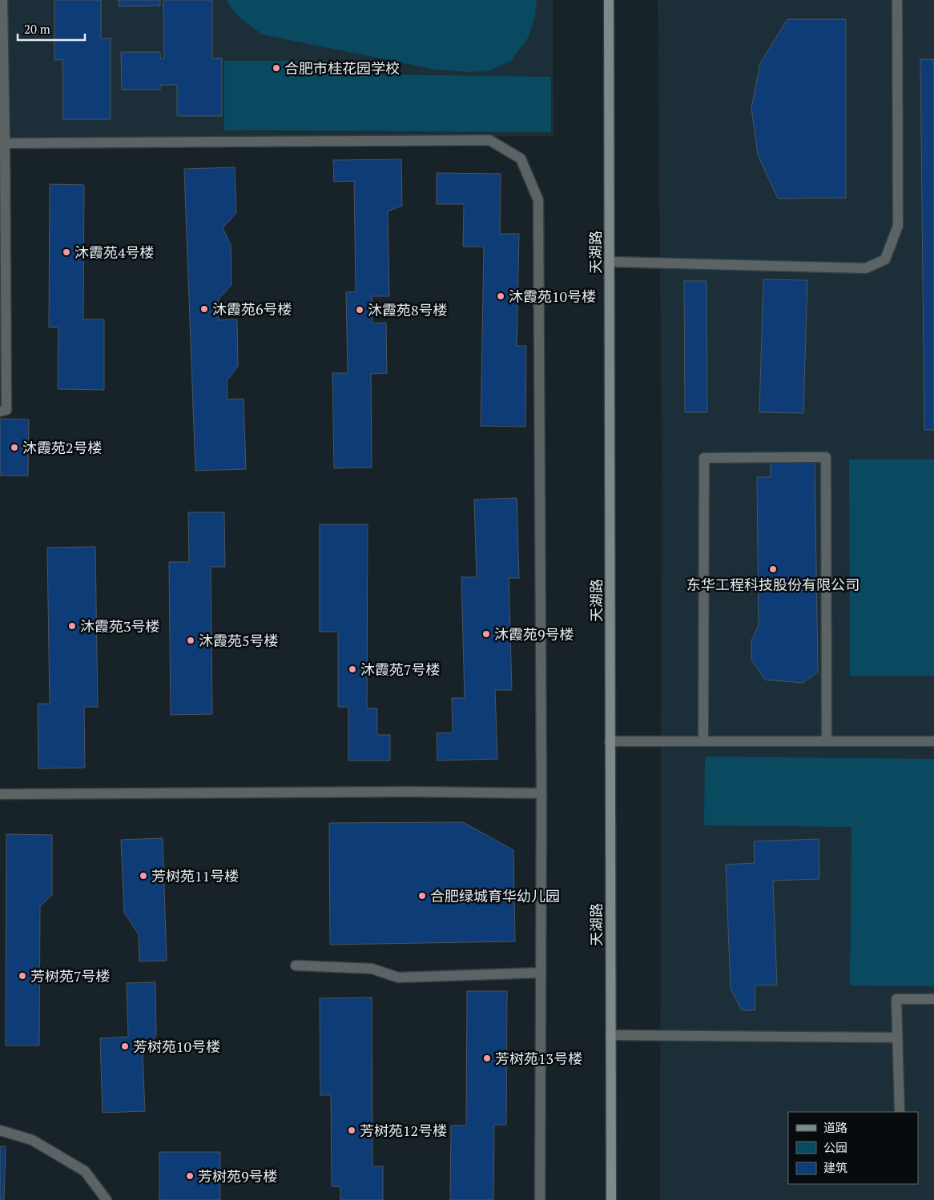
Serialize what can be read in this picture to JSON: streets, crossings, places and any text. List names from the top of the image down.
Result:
{
  "streets": {
    "street": ["天湖路"]
  },
  "places": [
    "合肥市桂花园学校",
    "沐霞苑4号楼",
    "沐霞苑10号楼",
    "沐霞苑6号楼",
    "沐霞苑8号楼",
    "沐霞苑2号楼",
    "东华工程科技股份有限公司",
    "沐霞苑3号楼",
    "沐霞苑9号楼",
    "沐霞苑5号楼",
    "沐霞苑7号楼",
    "芳树苑11号楼",
    "合肥绿城育华幼儿园",
    "芳树苑7号楼",
    "芳树苑10号楼",
    "芳树苑13号楼",
    "芳树苑12号楼",
    "芳树苑9号楼"
  ],
  "legend": ["道路", "公园", "建筑"],
  "scale_bar": "20 m"
}
